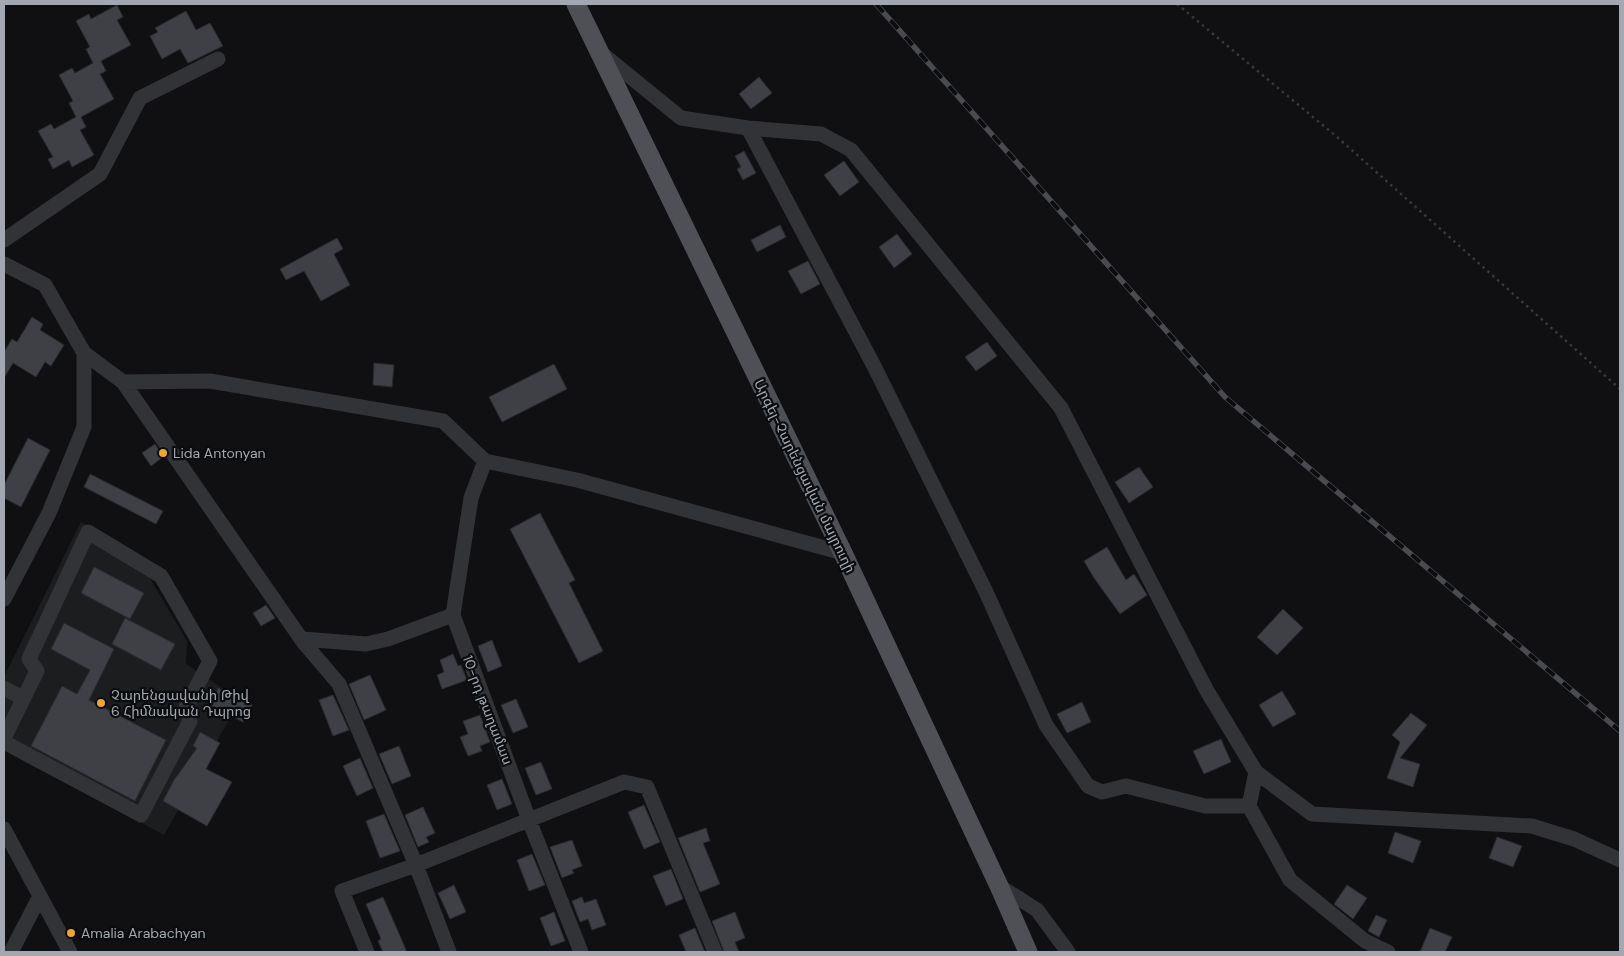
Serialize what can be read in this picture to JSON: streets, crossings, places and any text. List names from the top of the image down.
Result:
{
  "streets": {
    "main road": ["Արգել-Չարենցավան մայրուղի"],
    "street": ["10-րդ թաղամաս"]
  },
  "places": ["Lida Antonyan", "Չարենցավանի Թիվ 6 Հիմնական Դպրոց", "Amalia Arabachyan"]
}
